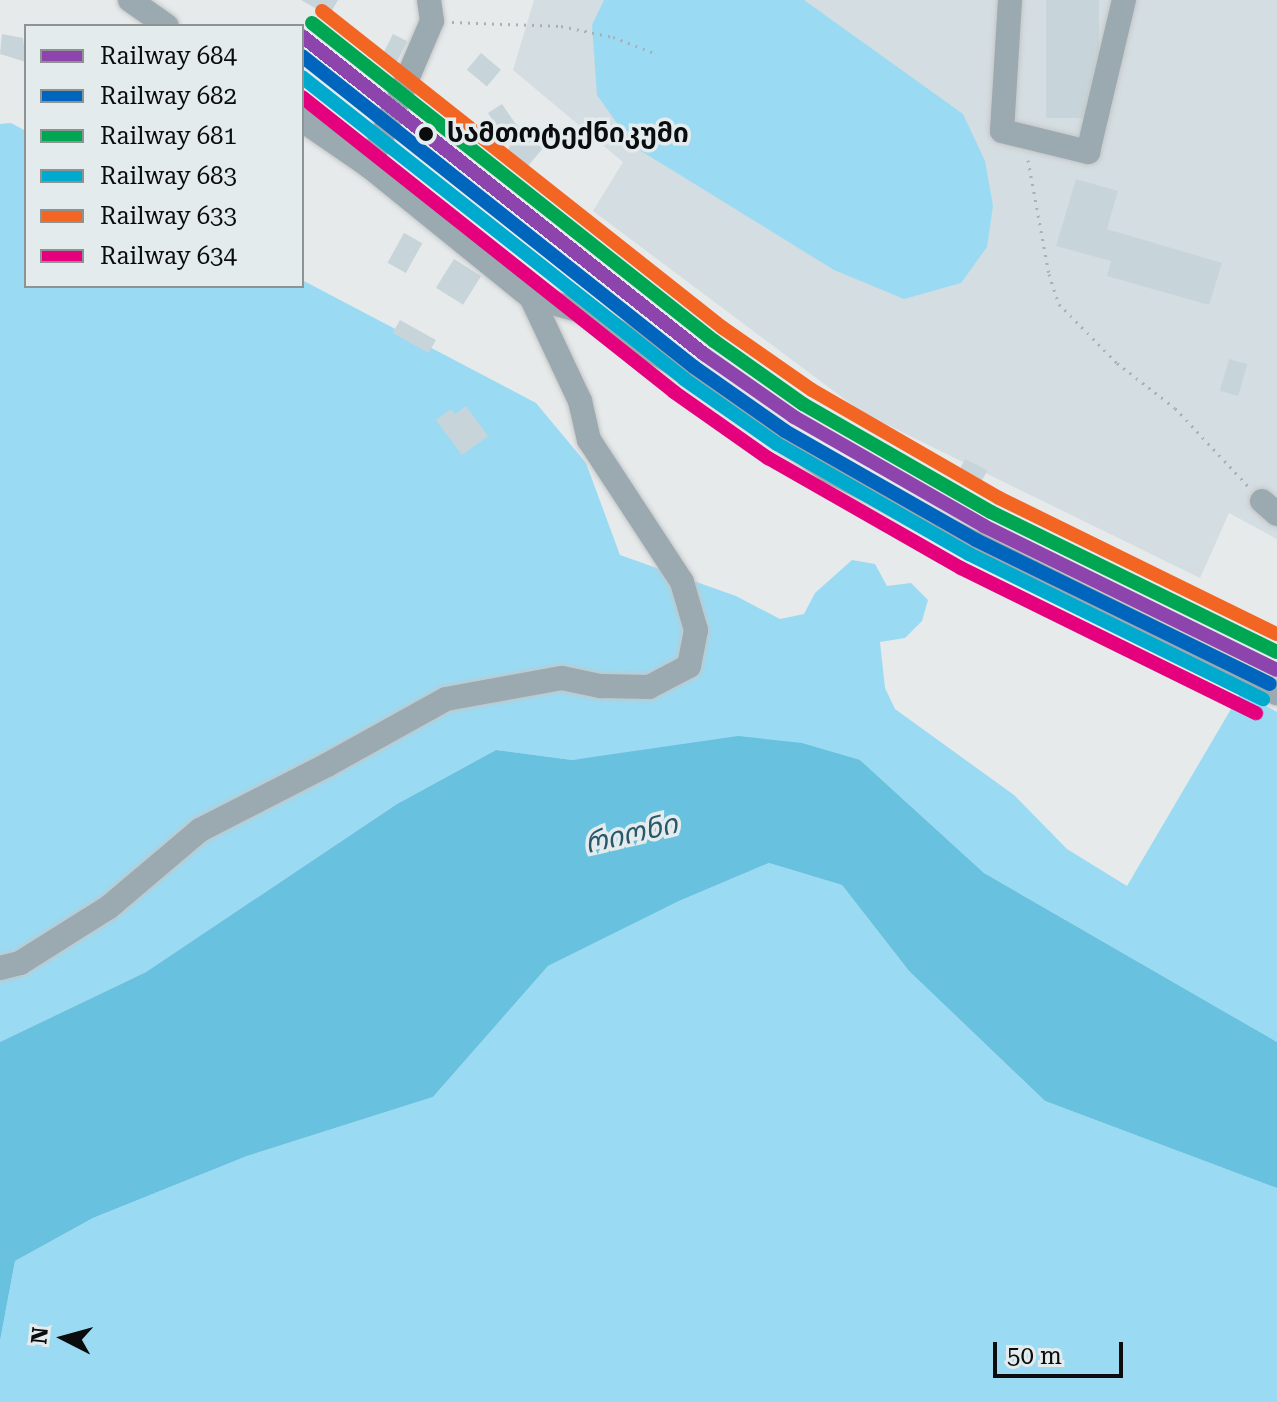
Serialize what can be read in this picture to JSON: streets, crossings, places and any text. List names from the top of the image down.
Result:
{
  "water": ["რიონი"],
  "places": ["სამთოტექნიკუმი"],
  "lines": [
    "rail line 633",
    "rail line 681",
    "rail line 684",
    "rail line 682",
    "rail line 683",
    "rail line 634"
  ],
  "legend": [
    "Railway 684",
    "Railway 682",
    "Railway 681",
    "Railway 683",
    "Railway 633",
    "Railway 634"
  ],
  "scale_bar": "50 m",
  "north": "left"
}
